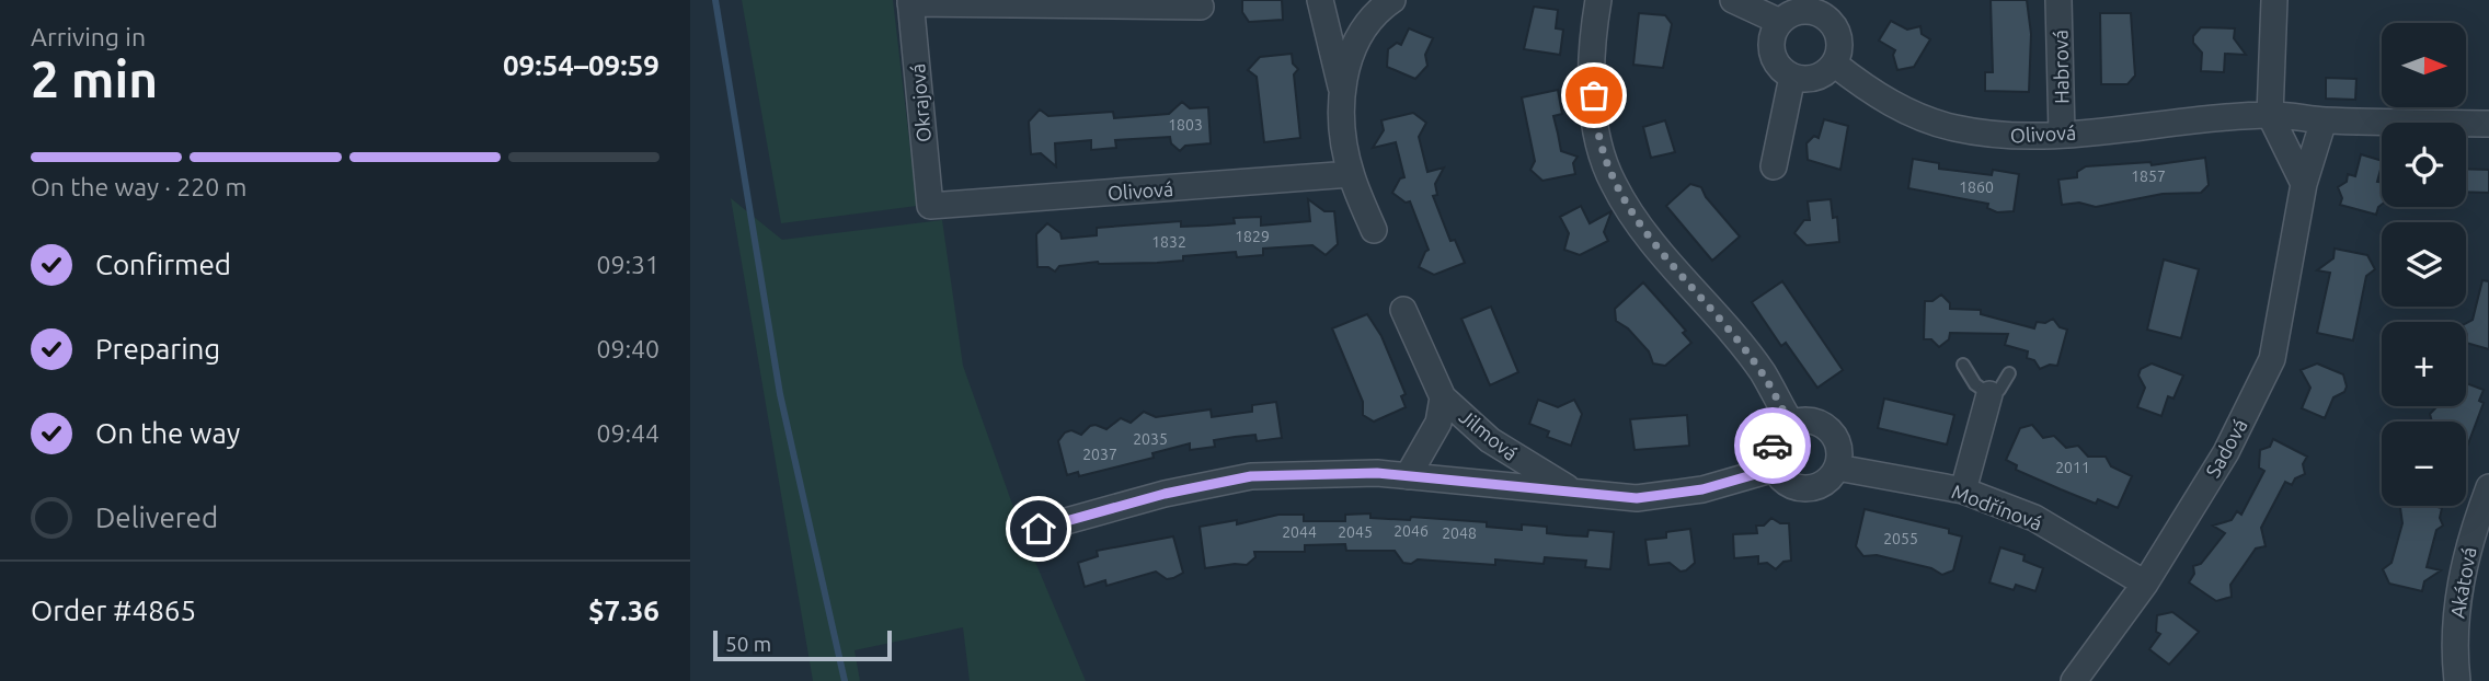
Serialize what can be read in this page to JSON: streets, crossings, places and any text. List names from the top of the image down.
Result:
{
  "streets": {
    "street": [
      "Habrová",
      "Okrajová",
      "Olivová",
      "Jilmová",
      "Sadová",
      "Modřínová",
      "Akátová"
    ]
  },
  "crossings": [
    ["Habrová", "Olivová"],
    ["Okrajová", "Olivová"],
    ["Olivová", "Sadová"],
    ["Sadová", "Modřínová"]
  ],
  "house_numbers": [
    "1803",
    "1857",
    "1860",
    "1829",
    "1832",
    "2035",
    "2037",
    "2011",
    "2046",
    "2044",
    "2045",
    "2048",
    "2055"
  ],
  "scale_bar": "50 m",
  "north": "right",
  "page": {
    "heading": ["2 min", "Arriving in", "09:54–09:59"],
    "panel": ["Order #4865", "$7.36"],
    "map_buttons": ["+", "−"],
    "bar": "On the way · 220 m",
    "list": [
      ["Confirmed", "09:31"],
      ["Preparing", "09:40"],
      ["On the way", "09:44"],
      "Delivered"
    ],
    "scale": "50 m"
  }
}
